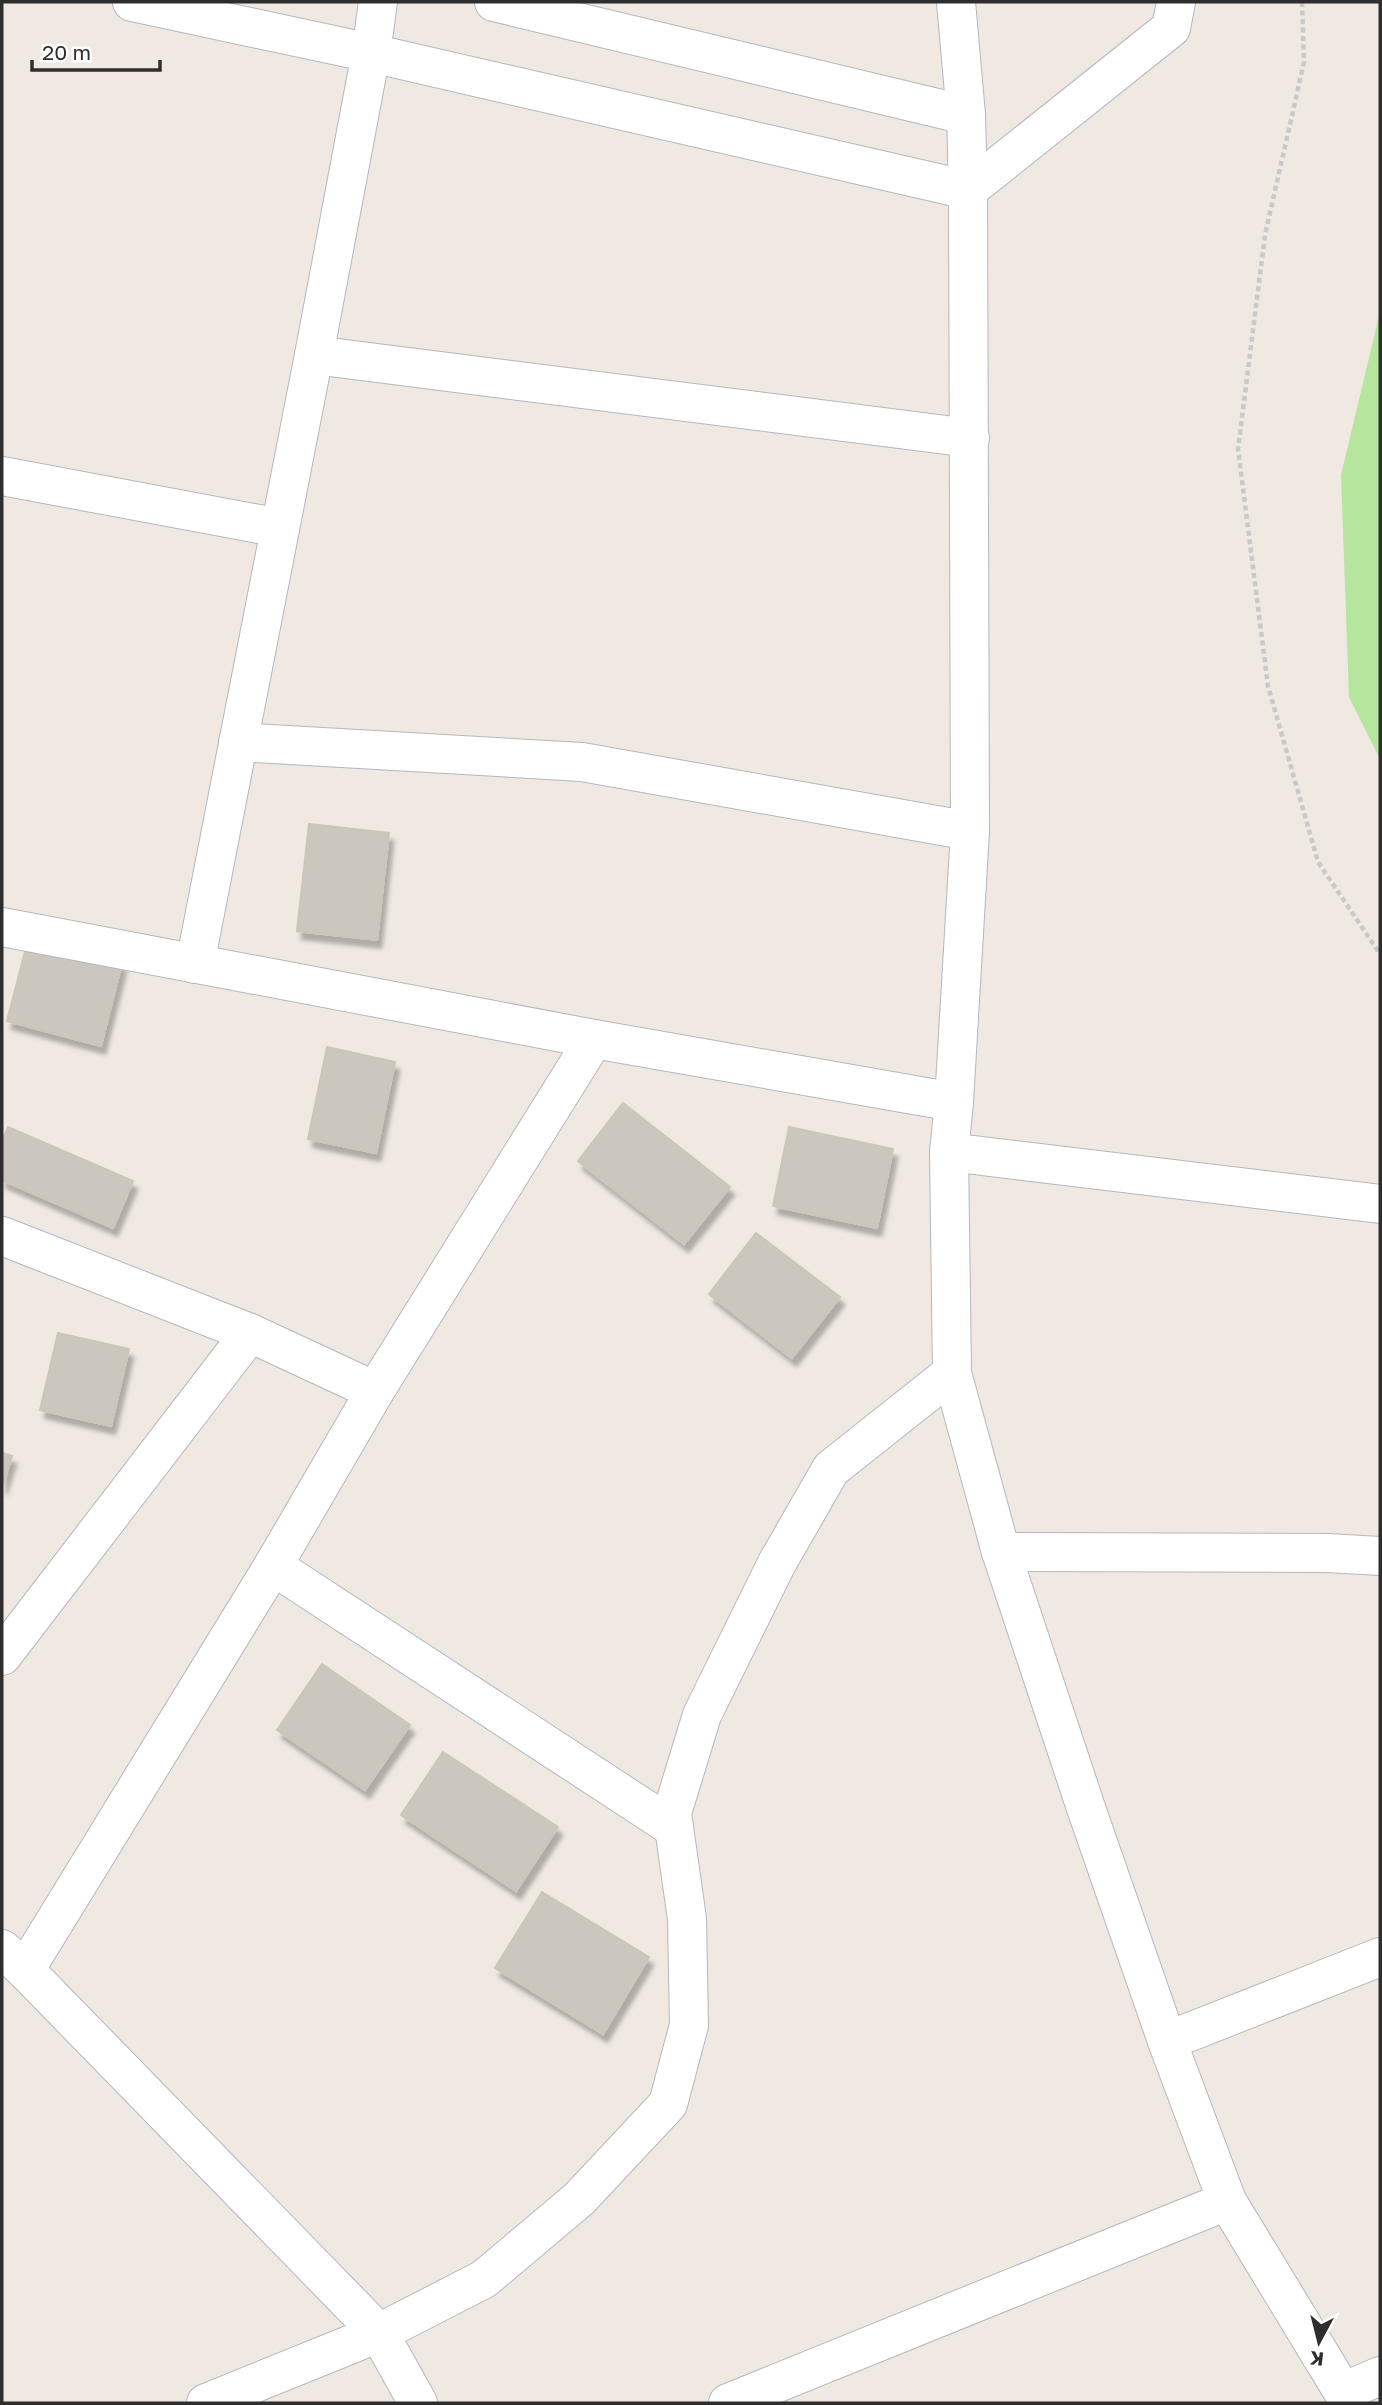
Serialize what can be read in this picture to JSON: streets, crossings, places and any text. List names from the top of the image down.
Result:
{
  "scale_bar": "20 m",
  "north": "bottom"
}
